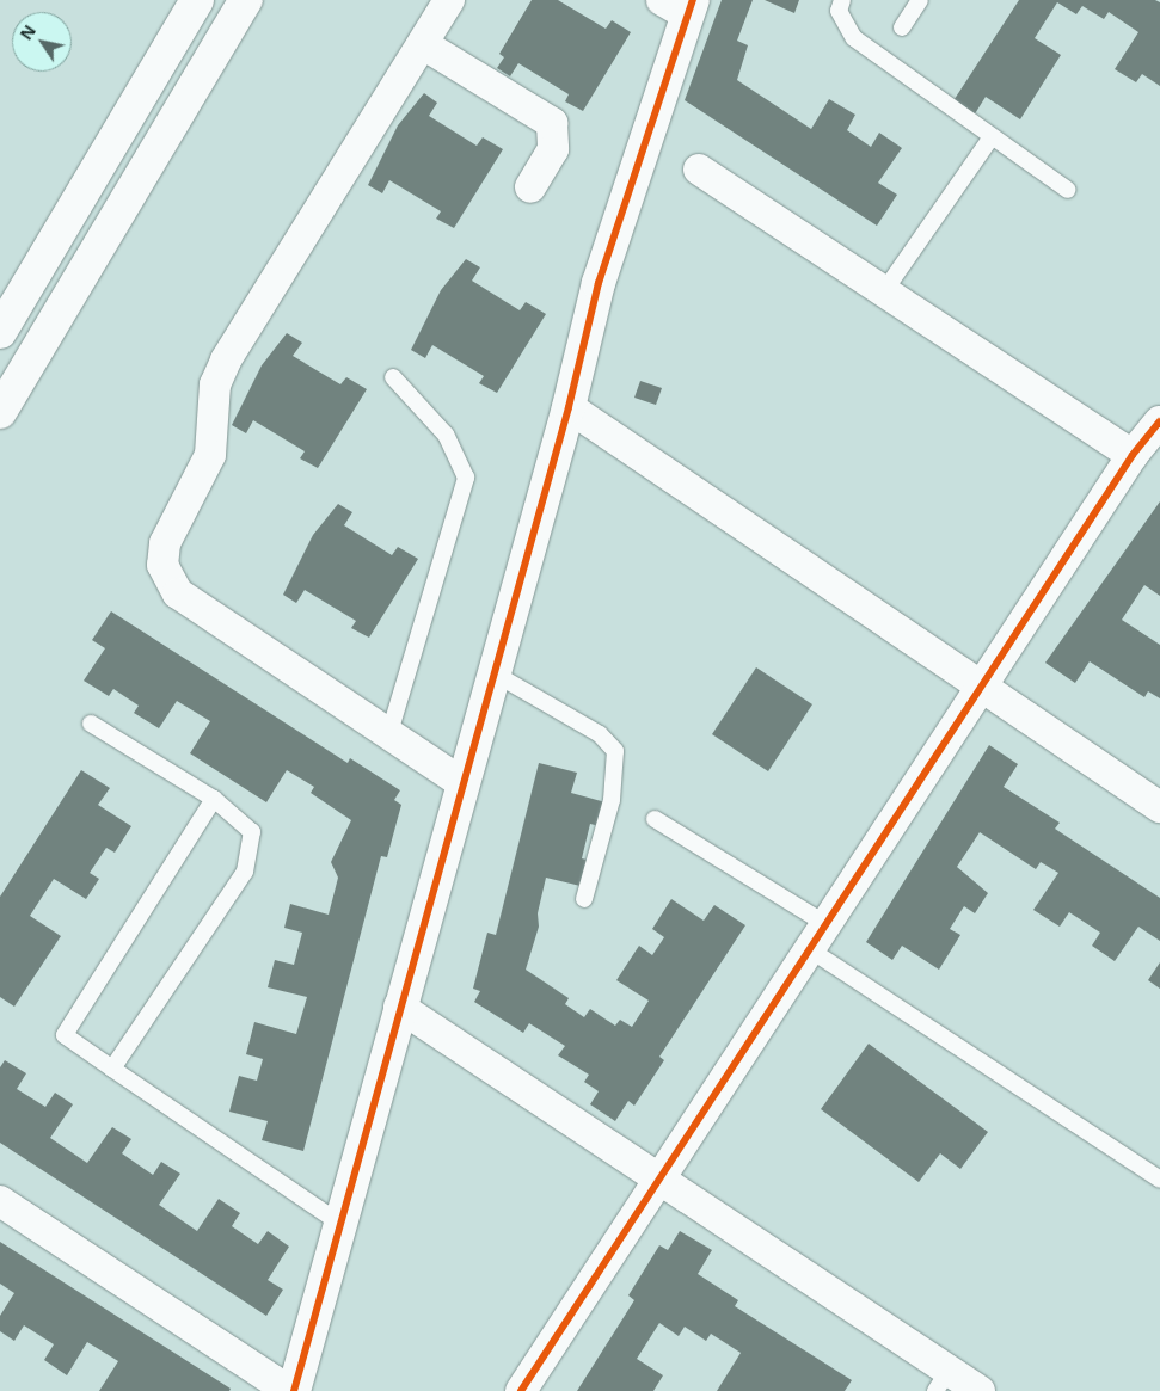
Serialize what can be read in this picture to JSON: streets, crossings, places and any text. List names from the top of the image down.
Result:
{
  "north": "top left"
}
